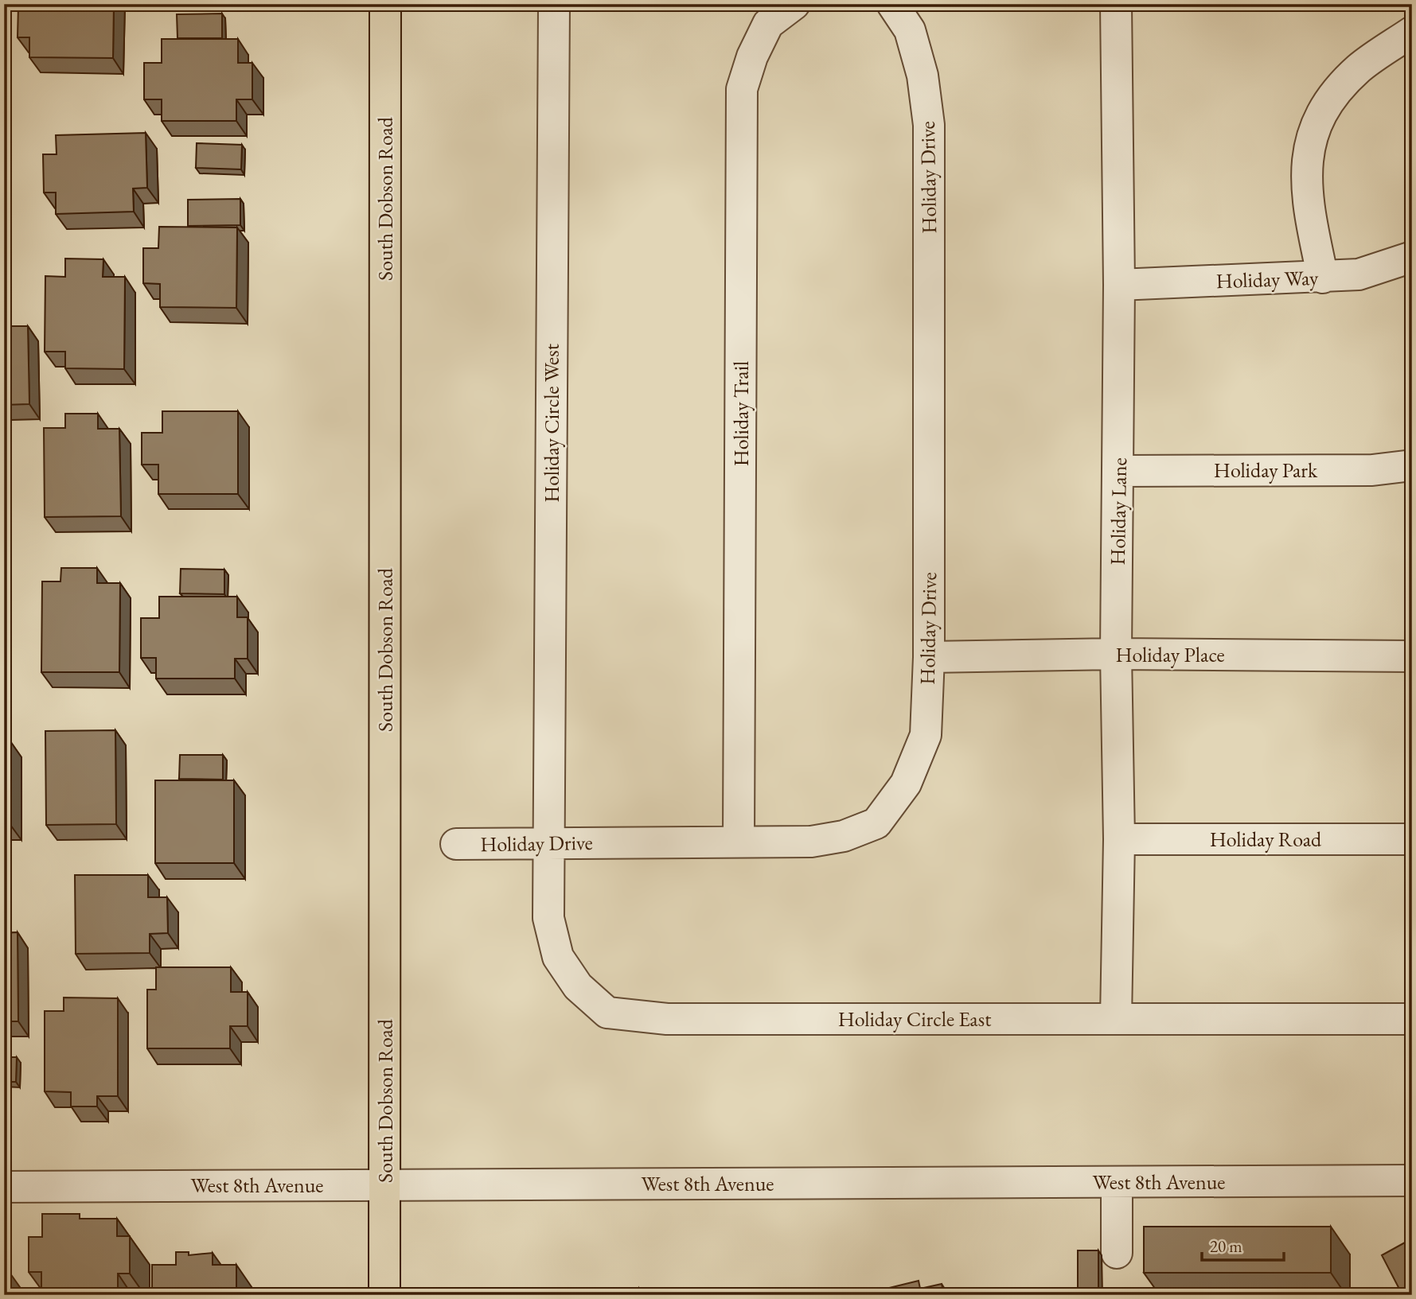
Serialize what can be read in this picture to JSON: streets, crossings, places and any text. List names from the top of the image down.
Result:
{
  "streets": {
    "main road": ["South Dobson Road"],
    "street": [
      "Holiday Drive",
      "Holiday Way",
      "Holiday Trail",
      "Holiday Circle West",
      "Holiday Park",
      "Holiday Lane",
      "Holiday Place",
      "Holiday Road",
      "Holiday Circle East",
      "West 8th Avenue"
    ]
  },
  "crossings": [
    ["Holiday Drive", "Holiday Trail"],
    ["Holiday Drive", "Holiday Circle West"],
    ["Holiday Drive", "Holiday Place"],
    ["Holiday Drive", "Holiday Circle East"],
    ["South Dobson Road", "West 8th Avenue"],
    ["Holiday Way", "Holiday Lane"],
    ["Holiday Circle West", "Holiday Circle East"],
    ["Holiday Park", "Holiday Lane"],
    ["Holiday Lane", "Holiday Place"],
    ["Holiday Lane", "Holiday Road"],
    ["Holiday Lane", "Holiday Circle East"]
  ],
  "scale_bar": "20 m"
}
